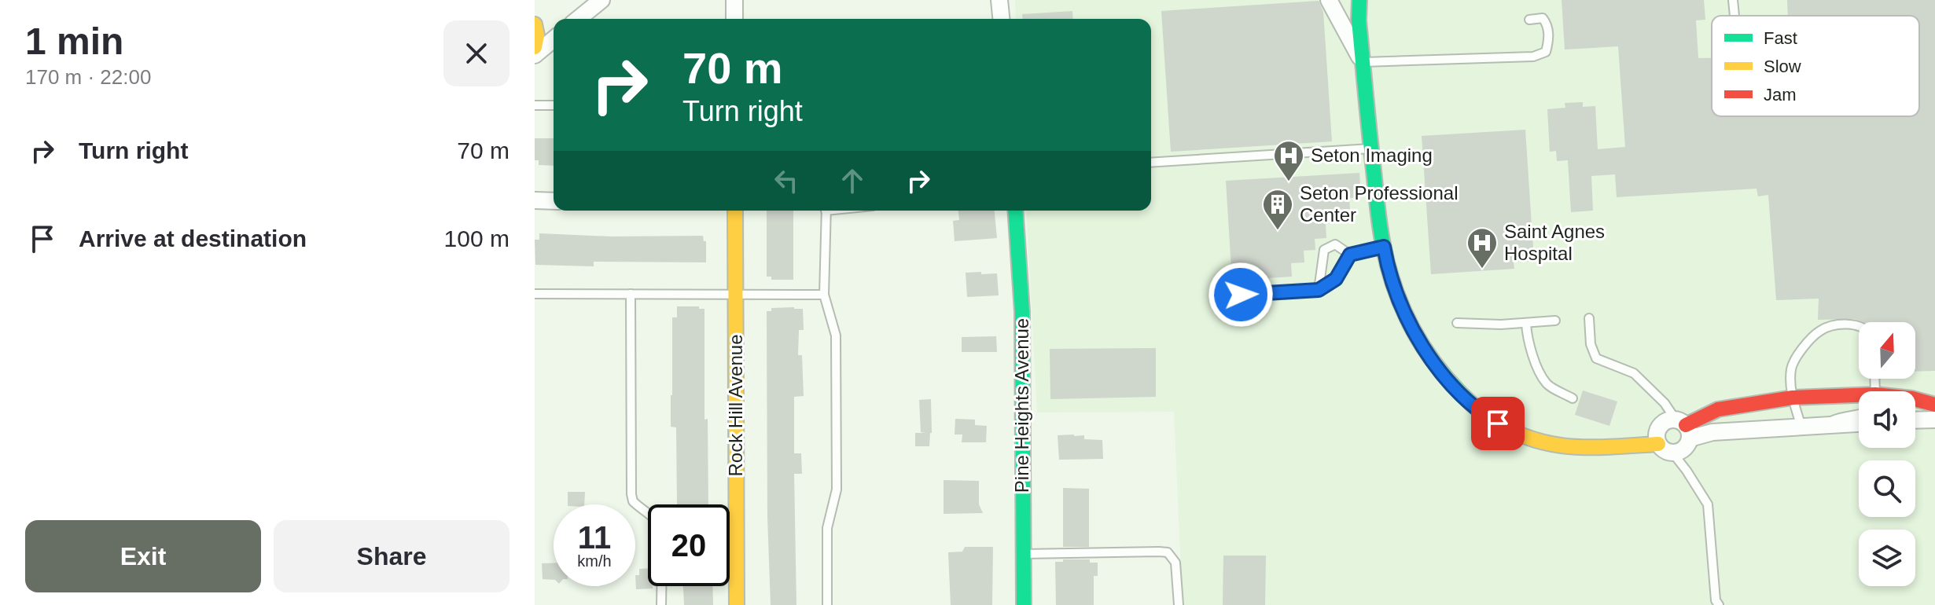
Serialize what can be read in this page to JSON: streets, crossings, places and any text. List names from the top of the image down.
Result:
{
  "streets": {
    "street": ["Rock Hill Avenue", "Pine Heights Avenue"]
  },
  "places": {
    "hospital": ["Seton Imaging", "Saint Agnes Hospital"],
    "building": ["Seton Professional Center"]
  },
  "legend": ["Fast", "Slow", "Jam"],
  "north": "top",
  "page": {
    "heading": ["1 min", "170 m · 22:00"],
    "turn": ["70 m", "Turn right"],
    "list": [
      {
        "name": "Turn right",
        "value": "70 m"
      },
      {
        "name": "Arrive at destination",
        "value": "100 m"
      }
    ],
    "speed": "11 km/h",
    "limit": "20",
    "buttons": ["Exit", "Share"]
  }
}
